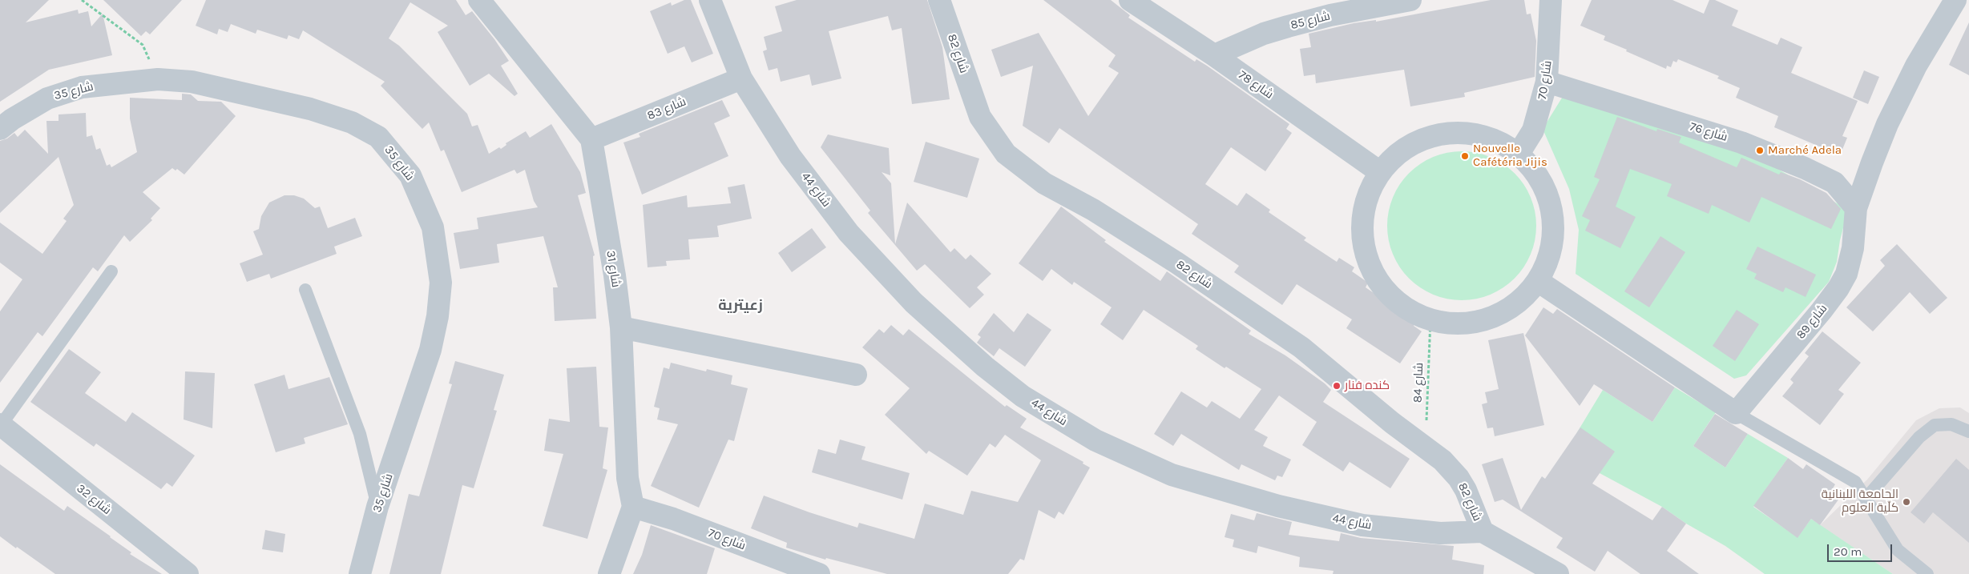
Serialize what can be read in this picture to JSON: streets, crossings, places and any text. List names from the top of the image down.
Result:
{
  "streets": {
    "street": [
      "شارع 85",
      "شارع 82",
      "شارع 70",
      "شارع 78",
      "شارع 35",
      "شارع 83",
      "شارع 76",
      "شارع 44",
      "شارع 31",
      "شارع 89",
      "شارع 32"
    ],
    "path": ["شارع 84"]
  },
  "crossings": [
    ["شارع 85", "شارع 78"],
    ["شارع 82", "شارع 44"],
    ["شارع 82", "شارع 84"],
    ["شارع 70", "شارع 76"],
    ["شارع 70", "شارع 31"],
    ["شارع 83", "شارع 44"],
    ["شارع 83", "شارع 31"],
    ["شارع 76", "شارع 89"]
  ],
  "districts": ["زعيترية"],
  "places": [
    "Marché Adela",
    "Nouvelle Cafétéria Jijis",
    "كنده فنار",
    "الجامعة اللبنانية كلّية العلوم"
  ],
  "scale_bar": "20 m"
}
